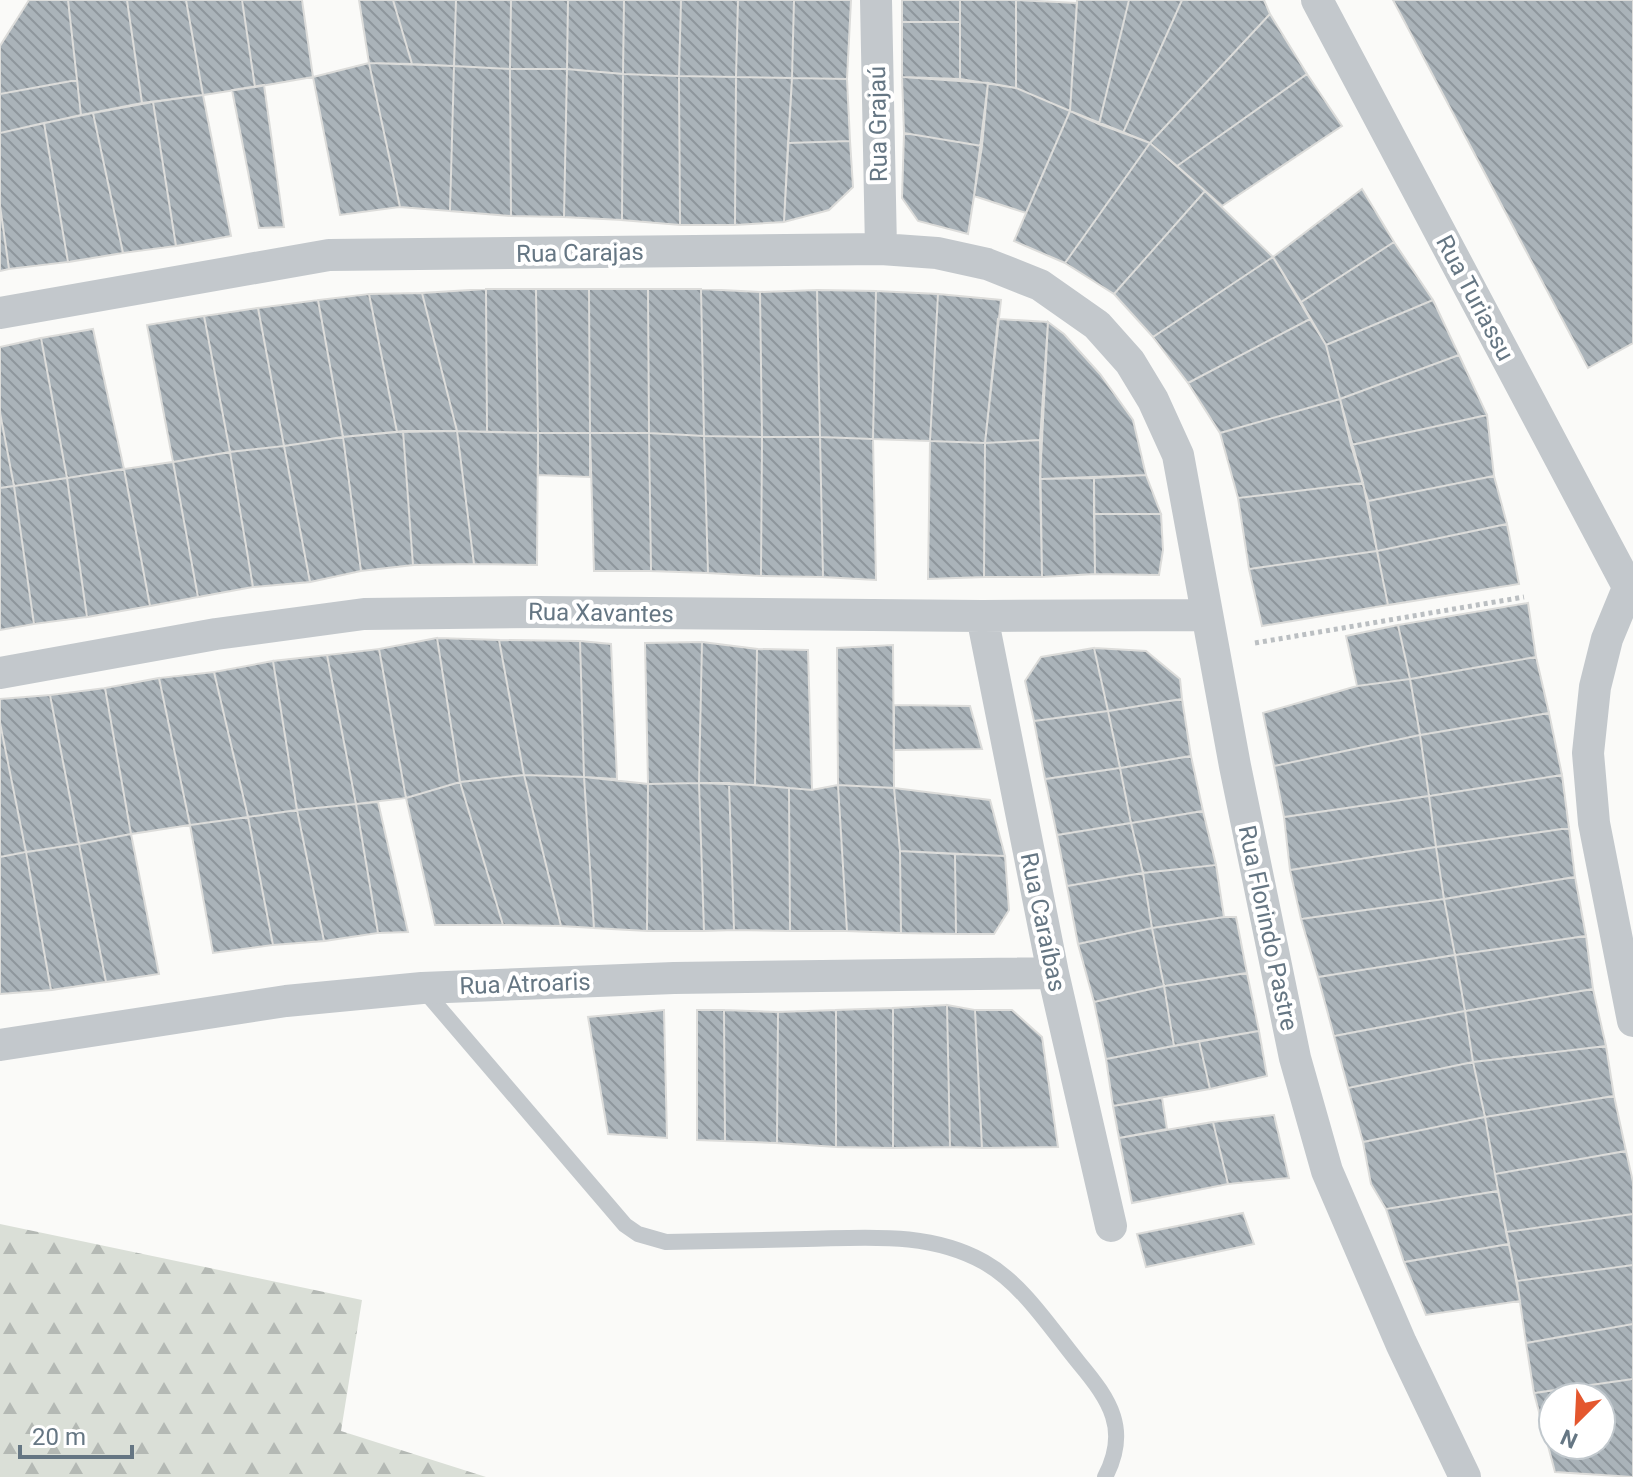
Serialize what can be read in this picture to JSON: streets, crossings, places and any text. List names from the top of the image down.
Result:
{
  "streets": {
    "street": [
      "Rua Grajaú",
      "Rua Carajas",
      "Rua Turiassu",
      "Rua Xavantes",
      "Rua Caraíbas",
      "Rua Florindo Pastre",
      "Rua Atroaris"
    ]
  },
  "crossings": [
    ["Rua Grajaú", "Rua Carajas"],
    ["Rua Carajas", "Rua Florindo Pastre"],
    ["Rua Xavantes", "Rua Caraíbas"],
    ["Rua Xavantes", "Rua Florindo Pastre"],
    ["Rua Caraíbas", "Rua Atroaris"]
  ],
  "scale_bar": "20 m",
  "north": "bottom left"
}
